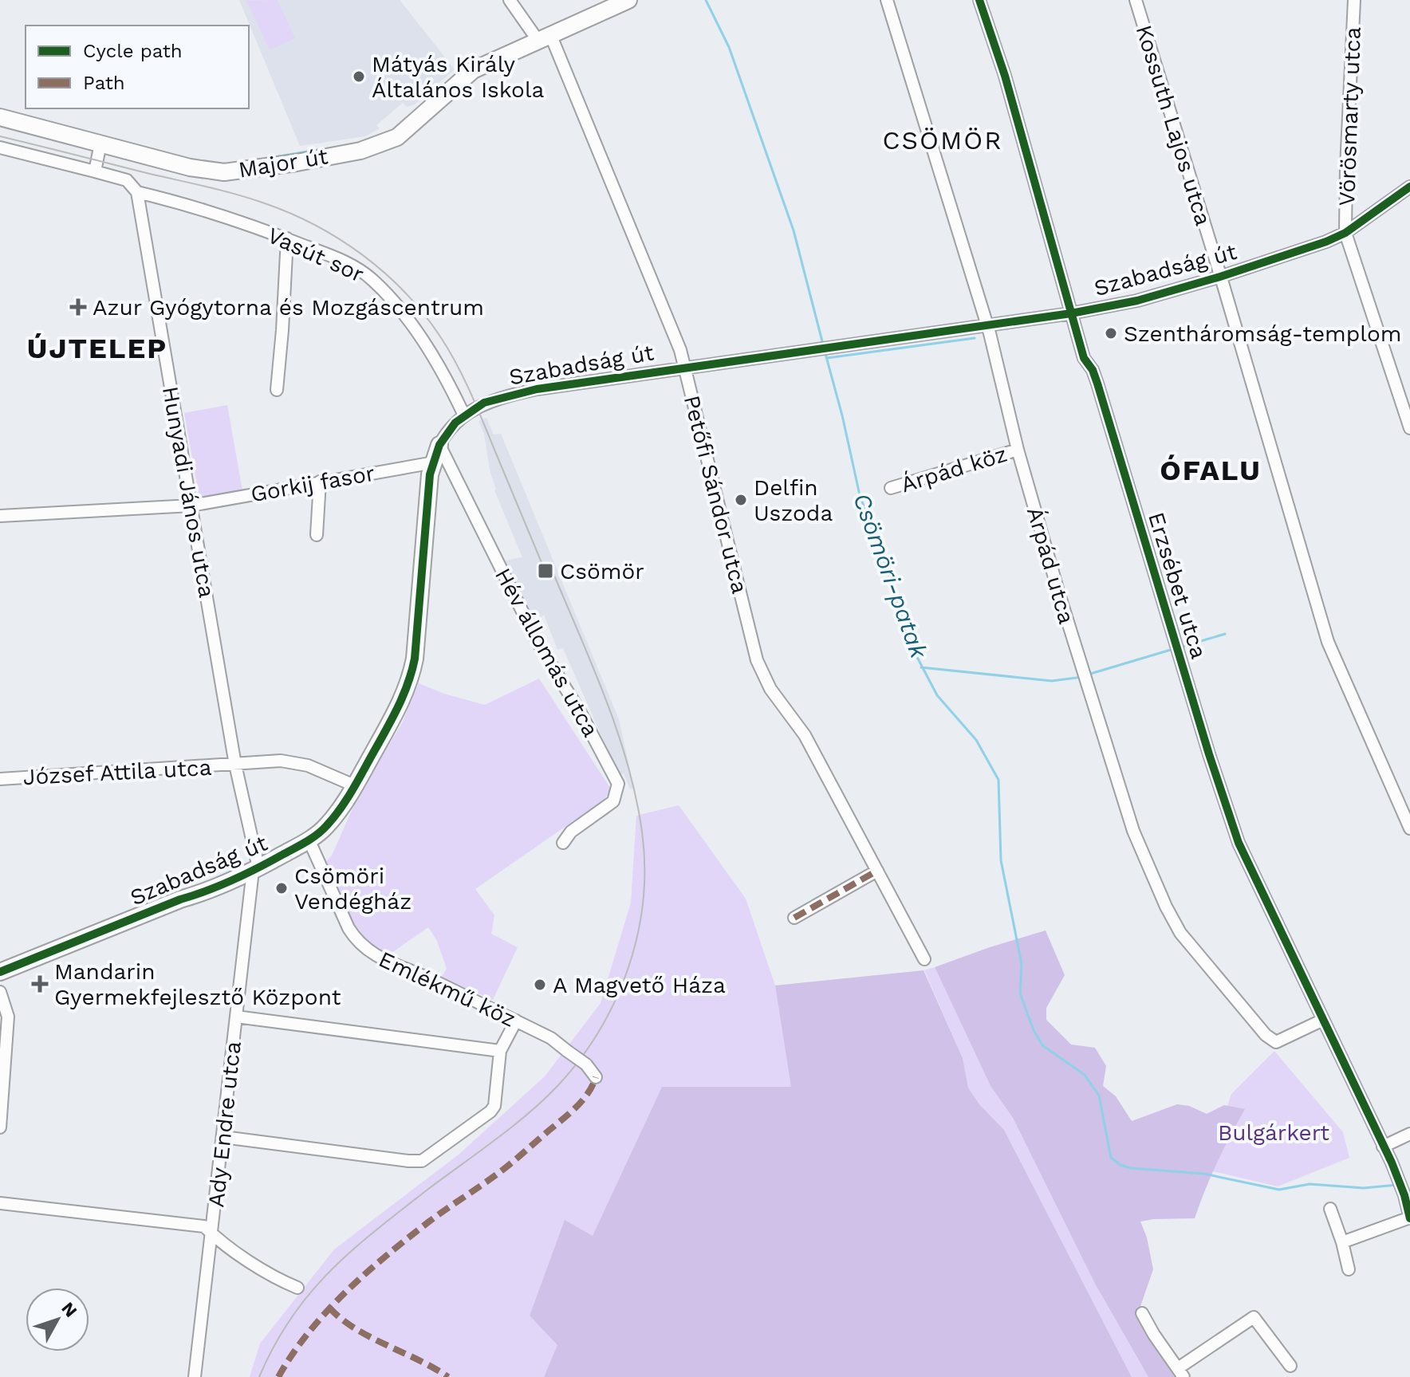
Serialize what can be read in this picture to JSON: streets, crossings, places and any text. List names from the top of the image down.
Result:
{
  "streets": {
    "street": [
      "Vörösmarty utca",
      "Kossuth Lajos utca",
      "Major út",
      "Vasút sor",
      "Szabadság út",
      "Árpád köz",
      "Gorkij fasor",
      "Hunyadi János utca",
      "Petőfi Sándor utca",
      "Árpád utca",
      "Erzsébet utca",
      "Hév állomás utca",
      "József Attila utca",
      "Emlékmű köz",
      "Ady Endre utca"
    ]
  },
  "crossings": [
    ["Vörösmarty utca", "Szabadság út"],
    ["Kossuth Lajos utca", "Szabadság út"],
    ["Major út", "Petőfi Sándor utca"],
    ["Vasút sor", "Szabadság út"],
    ["Vasút sor", "Hunyadi János utca"],
    ["Szabadság út", "Gorkij fasor"],
    ["Szabadság út", "Hunyadi János utca"],
    ["Szabadság út", "Petőfi Sándor utca"],
    ["Szabadság út", "Árpád utca"],
    ["Szabadság út", "Erzsébet utca"],
    ["Szabadság út", "Hév állomás utca"],
    ["Szabadság út", "József Attila utca"],
    ["Szabadság út", "Emlékmű köz"],
    ["Szabadság út", "Ady Endre utca"],
    ["Árpád köz", "Árpád utca"],
    ["Gorkij fasor", "Hunyadi János utca"],
    ["Hunyadi János utca", "József Attila utca"],
    ["Hunyadi János utca", "Ady Endre utca"],
    ["Árpád utca", "Erzsébet utca"]
  ],
  "districts": ["CSÖMÖR", "ÚJTELEP", "ÓFALU"],
  "water": ["Csömöri-patak"],
  "parks": ["Bulgárkert"],
  "places": {
    "other": [
      "Mátyás Király Általános Iskola",
      "Szentháromság-templom",
      "Delfin Uszoda",
      "Csömöri Vendégház",
      "A Magvető Háza"
    ],
    "health": ["Azur Gyógytorna és Mozgáscentrum", "Mandarin Gyermekfejlesztő Központ"],
    "transit": ["Csömör"]
  },
  "legend": ["Cycle path", "Path"],
  "north": "top right"
}
